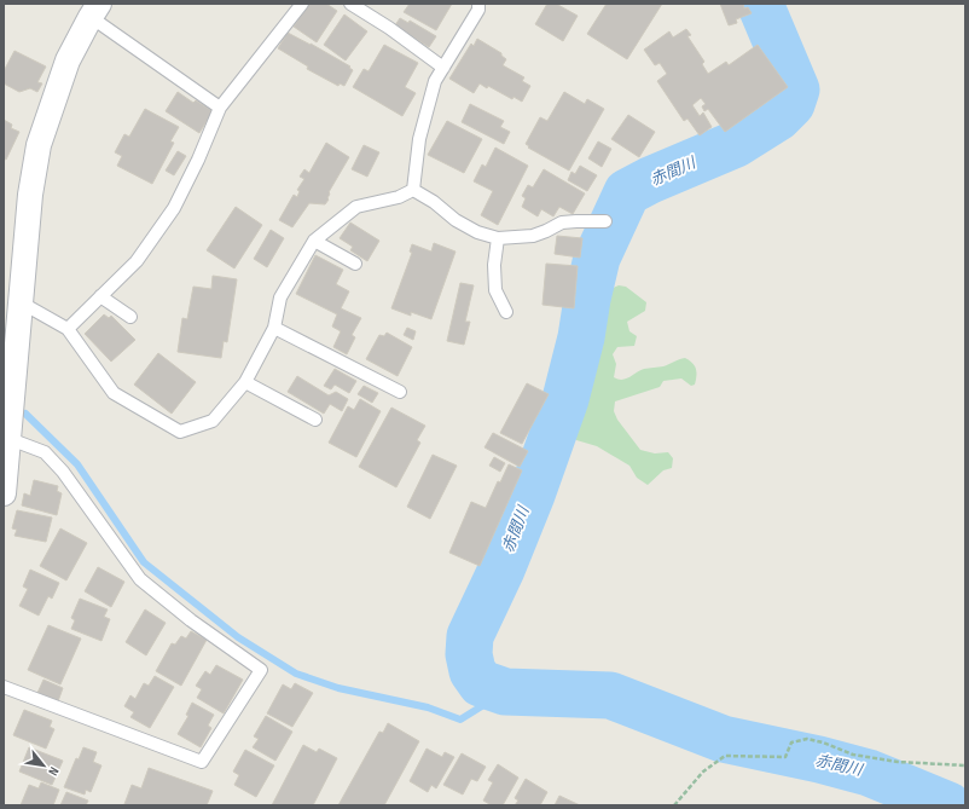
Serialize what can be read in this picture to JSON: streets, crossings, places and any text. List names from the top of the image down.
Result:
{
  "water": ["赤間川"],
  "north": "bottom right"
}
